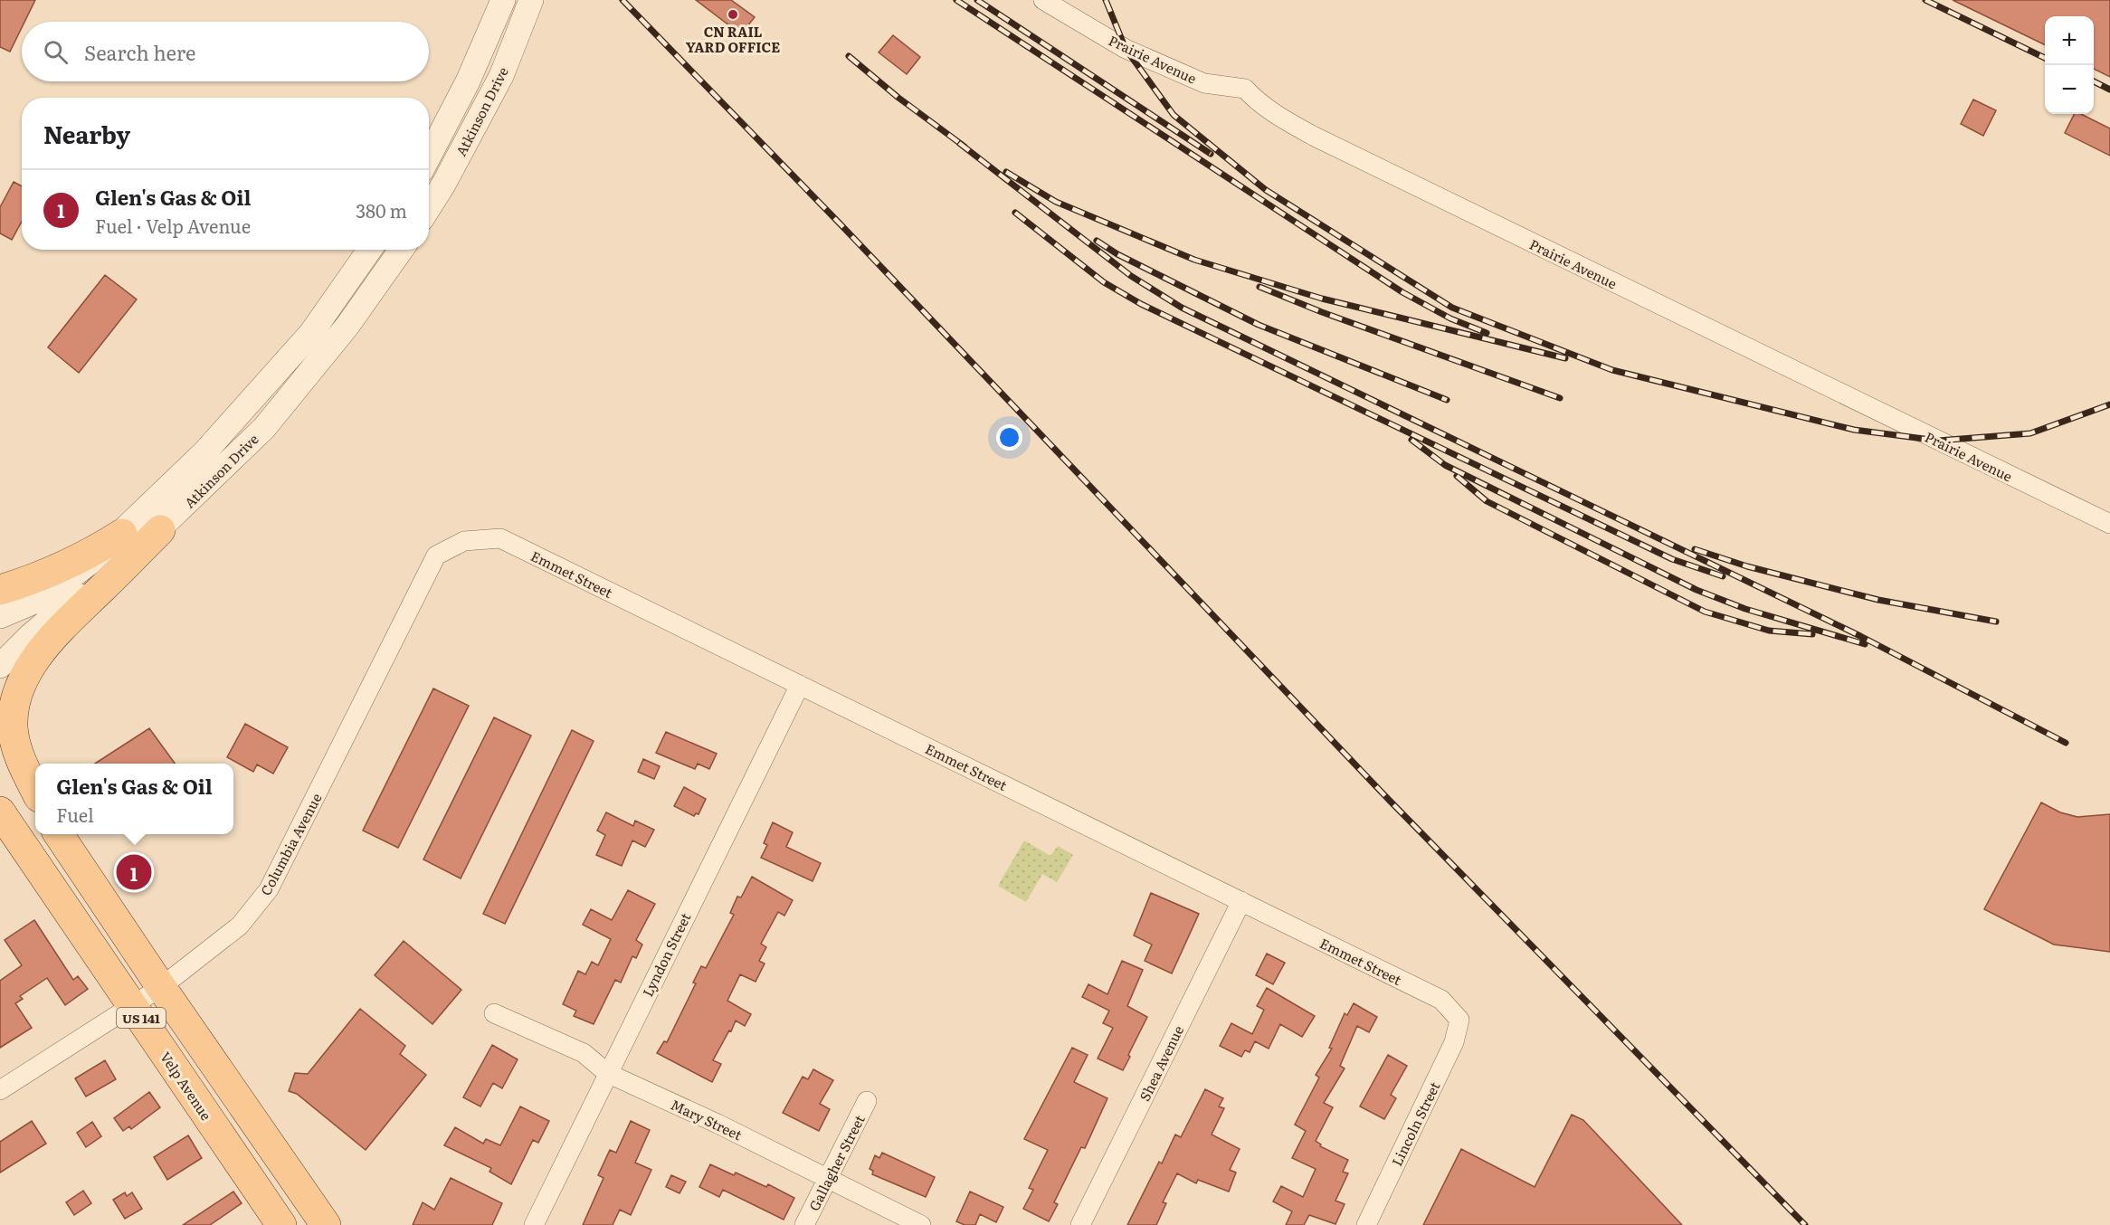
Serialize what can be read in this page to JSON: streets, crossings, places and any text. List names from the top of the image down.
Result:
{
  "streets": {
    "main road": ["US 141", "Velp Avenue"],
    "street": [
      "Prairie Avenue",
      "Atkinson Drive",
      "Emmet Street",
      "Columbia Avenue",
      "Lyndon Street",
      "Shea Avenue",
      "Mary Street",
      "Lincoln Street",
      "Gallagher Street"
    ]
  },
  "crossings": [
    ["Emmet Street", "Columbia Avenue"],
    ["Emmet Street", "Lyndon Street"],
    ["Emmet Street", "Shea Avenue"],
    ["Emmet Street", "Lincoln Street"],
    ["Columbia Avenue", "US 141"],
    ["Columbia Avenue", "Velp Avenue"],
    ["Lyndon Street", "Mary Street"],
    ["Mary Street", "Gallagher Street"]
  ],
  "places": ["CN RAIL YARD OFFICE"],
  "page": {
    "map_buttons": ["+", "−"],
    "search": "Search here",
    "heading": "Nearby",
    "list": [
      {
        "mark": "1",
        "name": "Glen's Gas & Oil",
        "note": "Fuel · Velp Avenue",
        "value": "380 m"
      }
    ],
    "popup": ["Glen's Gas & Oil", "Fuel"],
    "pins": "1"
  }
}
